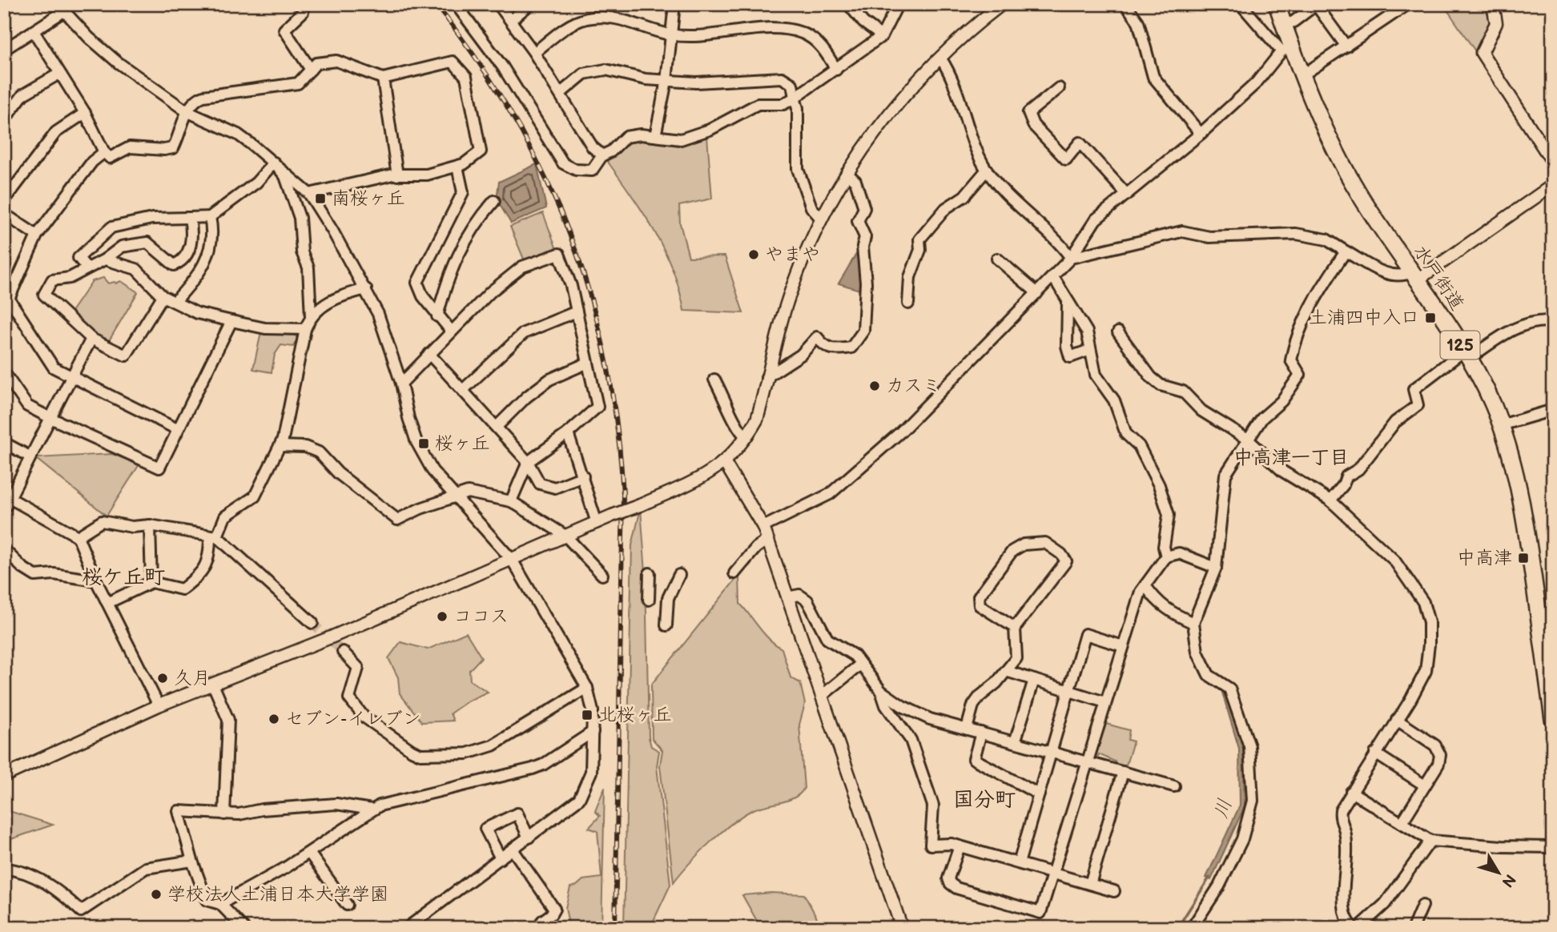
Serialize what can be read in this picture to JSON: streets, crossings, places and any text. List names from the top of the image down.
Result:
{
  "streets": {
    "highway": ["水戸街道", "125"]
  },
  "districts": ["中高津一丁目", "桜ケ丘町", "国分町"],
  "water": ["川"],
  "places": {
    "transit": [
      "南桜ヶ丘",
      "土浦四中入口",
      "桜ヶ丘",
      "中高津",
      "北桜ヶ丘"
    ],
    "other": [
      "やまや",
      "カスミ",
      "ココス",
      "久月",
      "セブン-イレブン",
      "学校法人土浦日本大学学園"
    ]
  },
  "north": "bottom right"
}
